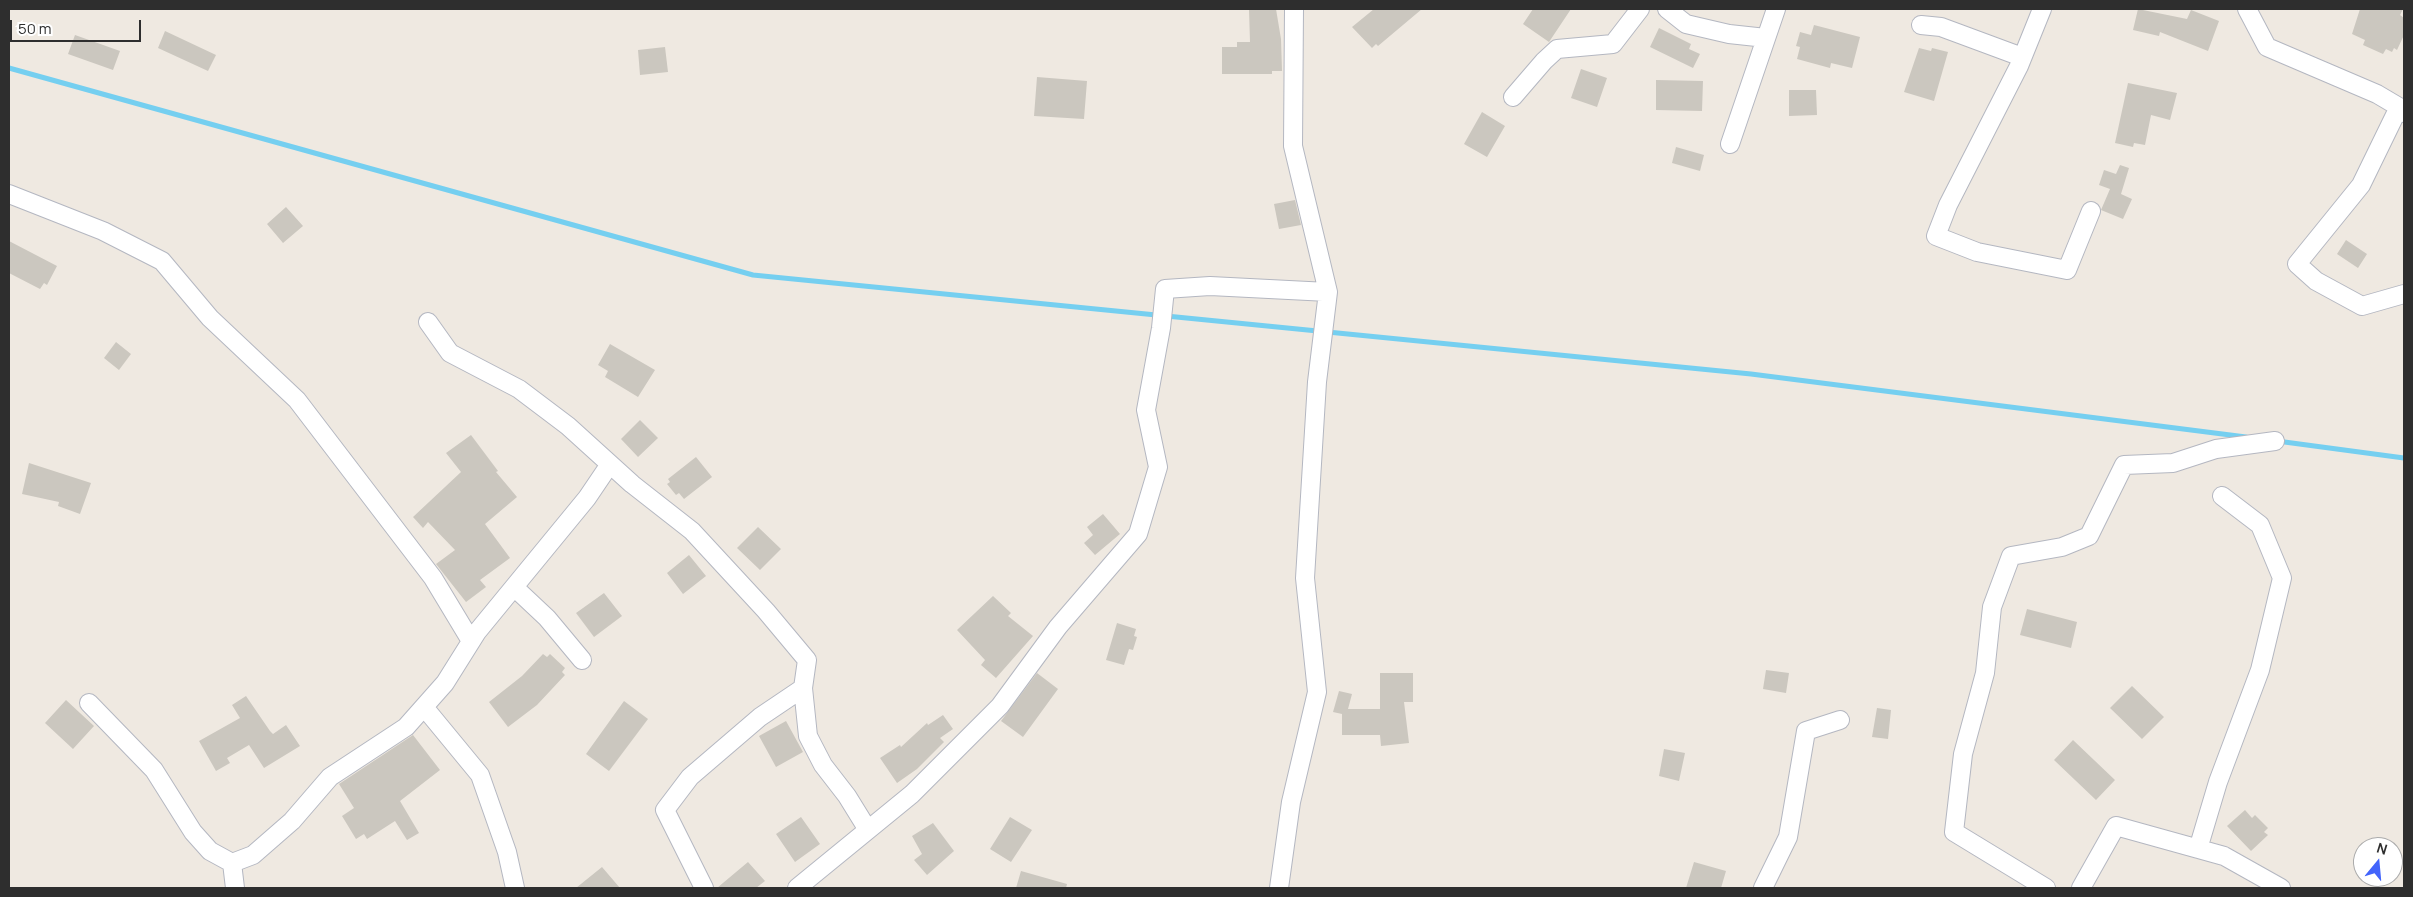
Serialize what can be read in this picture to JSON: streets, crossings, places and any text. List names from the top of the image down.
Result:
{
  "scale_bar": "50 m",
  "north": "top"
}
